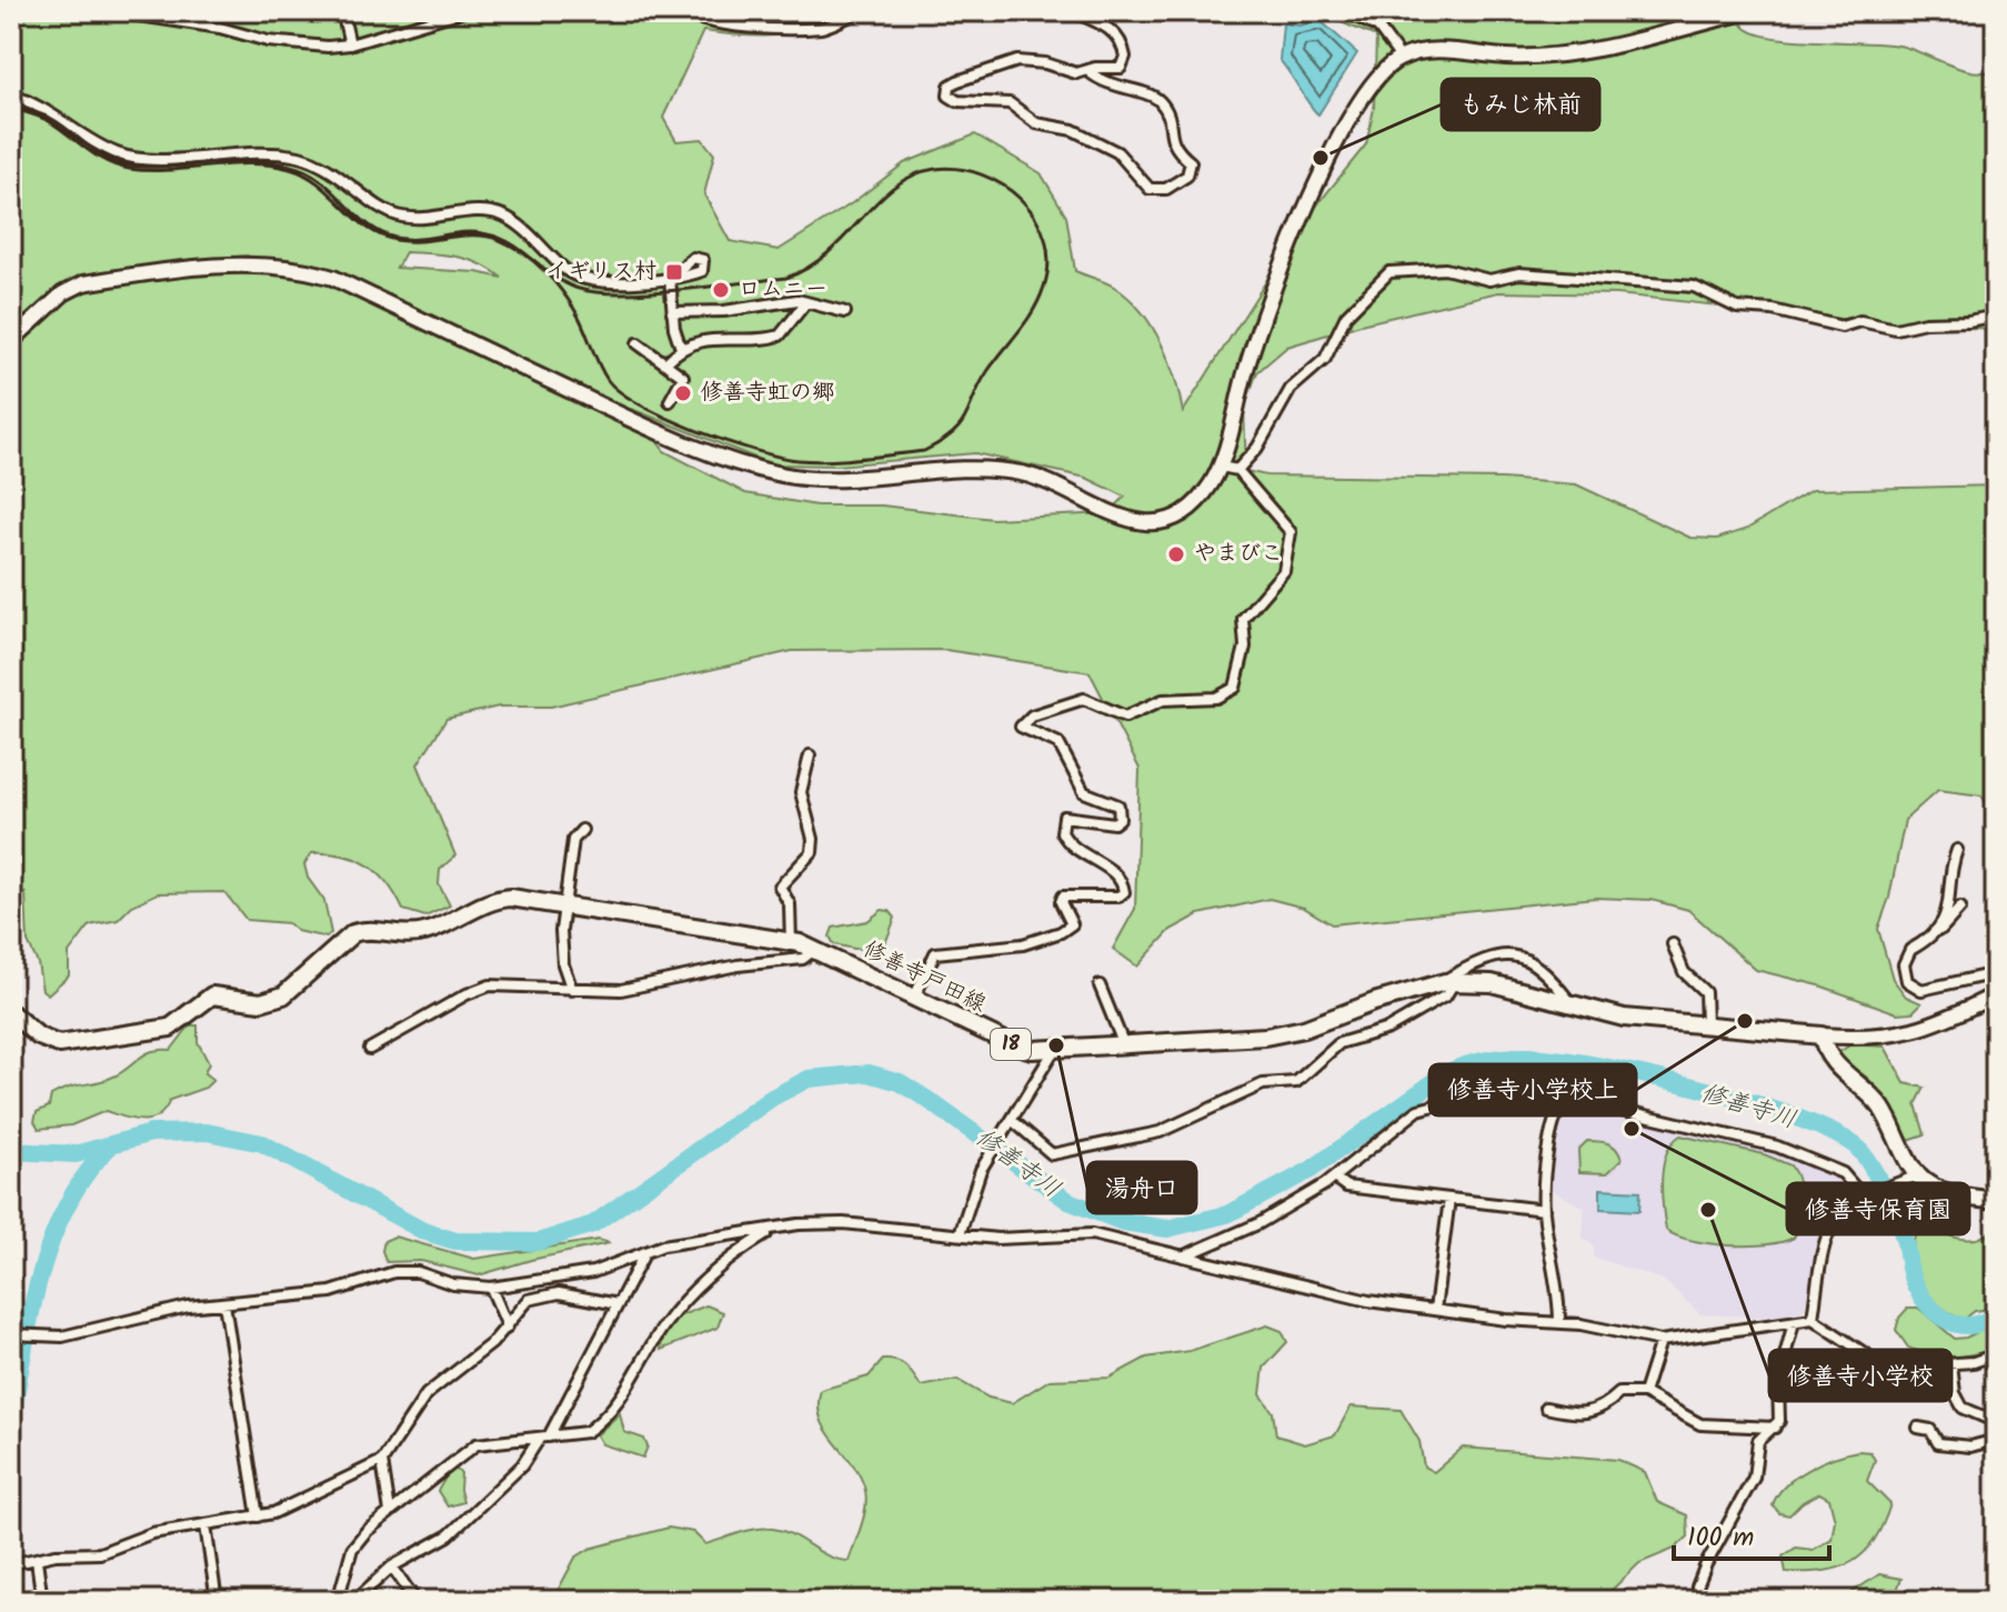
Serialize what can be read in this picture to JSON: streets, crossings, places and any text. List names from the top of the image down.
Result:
{
  "streets": {
    "main road": ["修善寺戸田線", "18"]
  },
  "water": ["修善寺川"],
  "places": {
    "other": [
      "もみじ林前",
      "ロムニー",
      "修善寺虹の郷",
      "やまびこ",
      "修善寺小学校上",
      "湯舟口",
      "修善寺保育園",
      "修善寺小学校"
    ],
    "transit": ["イギリス村"]
  },
  "scale_bar": "100 m"
}
